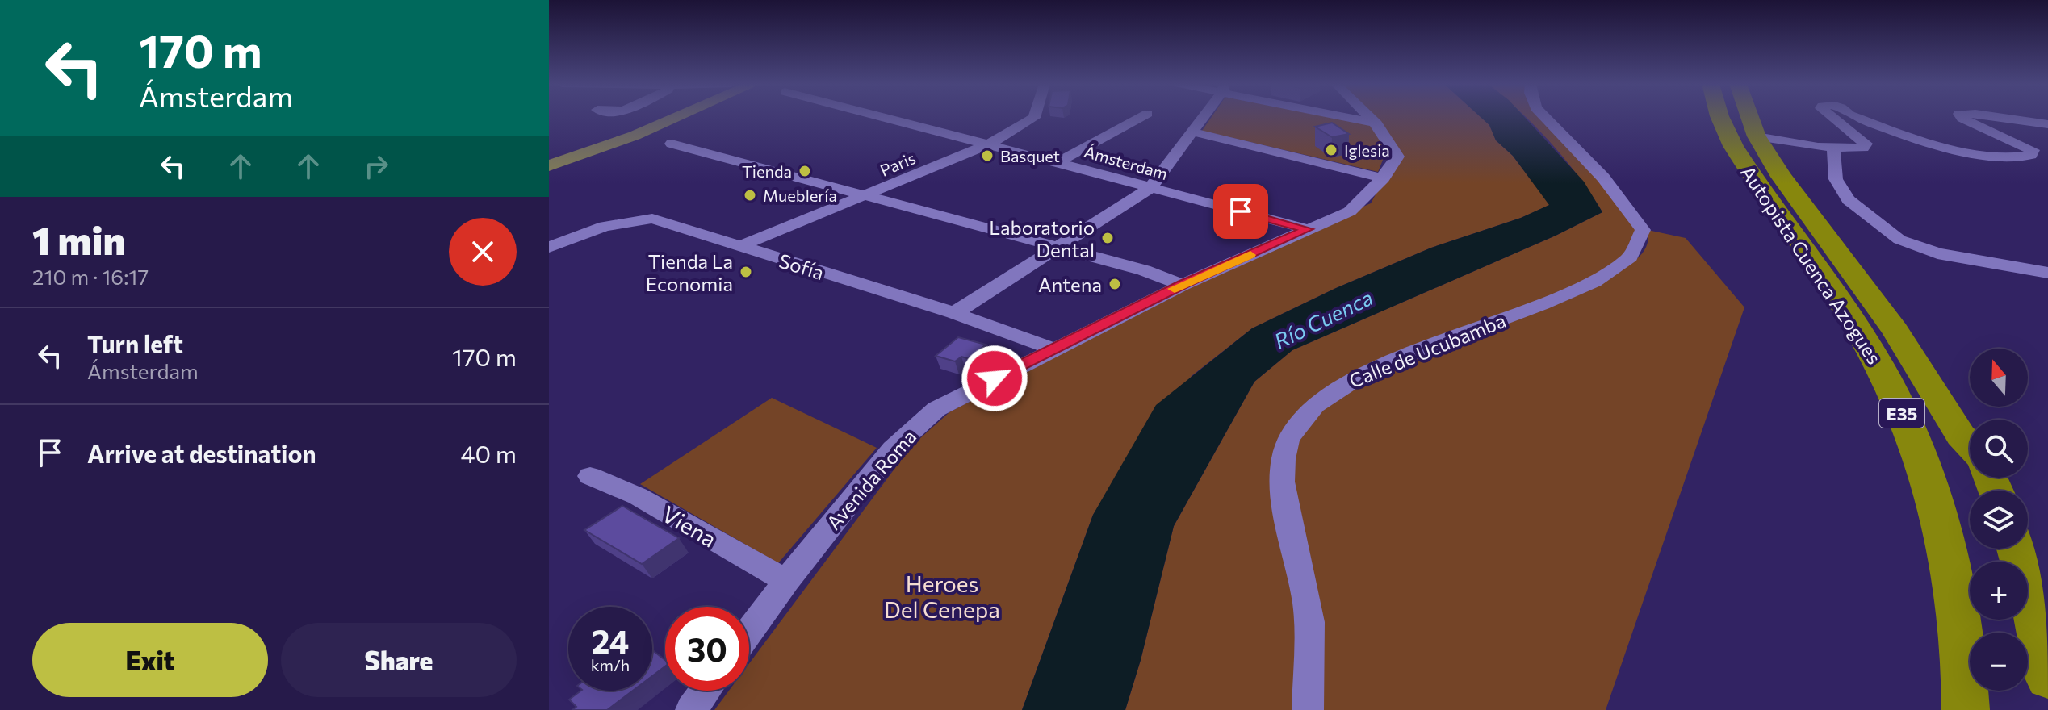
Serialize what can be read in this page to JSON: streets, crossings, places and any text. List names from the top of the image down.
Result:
{
  "streets": {
    "highway": ["Autopista Cuenca Azogues", "E35"],
    "street": [
      "Ámsterdam",
      "Paris",
      "Sofía",
      "Calle de Ucubamba",
      "Avenida Roma",
      "Viena"
    ]
  },
  "crossings": [
    ["Ámsterdam", "Paris"],
    ["Ámsterdam", "Avenida Roma"],
    ["Paris", "Sofía"],
    ["Sofía", "Avenida Roma"],
    ["Avenida Roma", "Viena"]
  ],
  "water": ["Río Cuenca"],
  "parks": ["Heroes Del Cenepa"],
  "places": [
    "Iglesia",
    "Basquet",
    "Tienda",
    "Mueblería",
    "Laboratorio Dental",
    "Tienda La Economia",
    "Antena"
  ],
  "north": "top",
  "page": {
    "turn": ["170 m", "Ámsterdam"],
    "heading": ["1 min", "210 m · 16:17"],
    "list": [
      {
        "name": "Turn left",
        "note": "Ámsterdam",
        "value": "170 m"
      },
      {
        "name": "Arrive at destination",
        "value": "40 m"
      }
    ],
    "map_buttons": ["+", "−"],
    "speed": "24 km/h",
    "limit": "30",
    "buttons": ["Exit", "Share"]
  }
}
